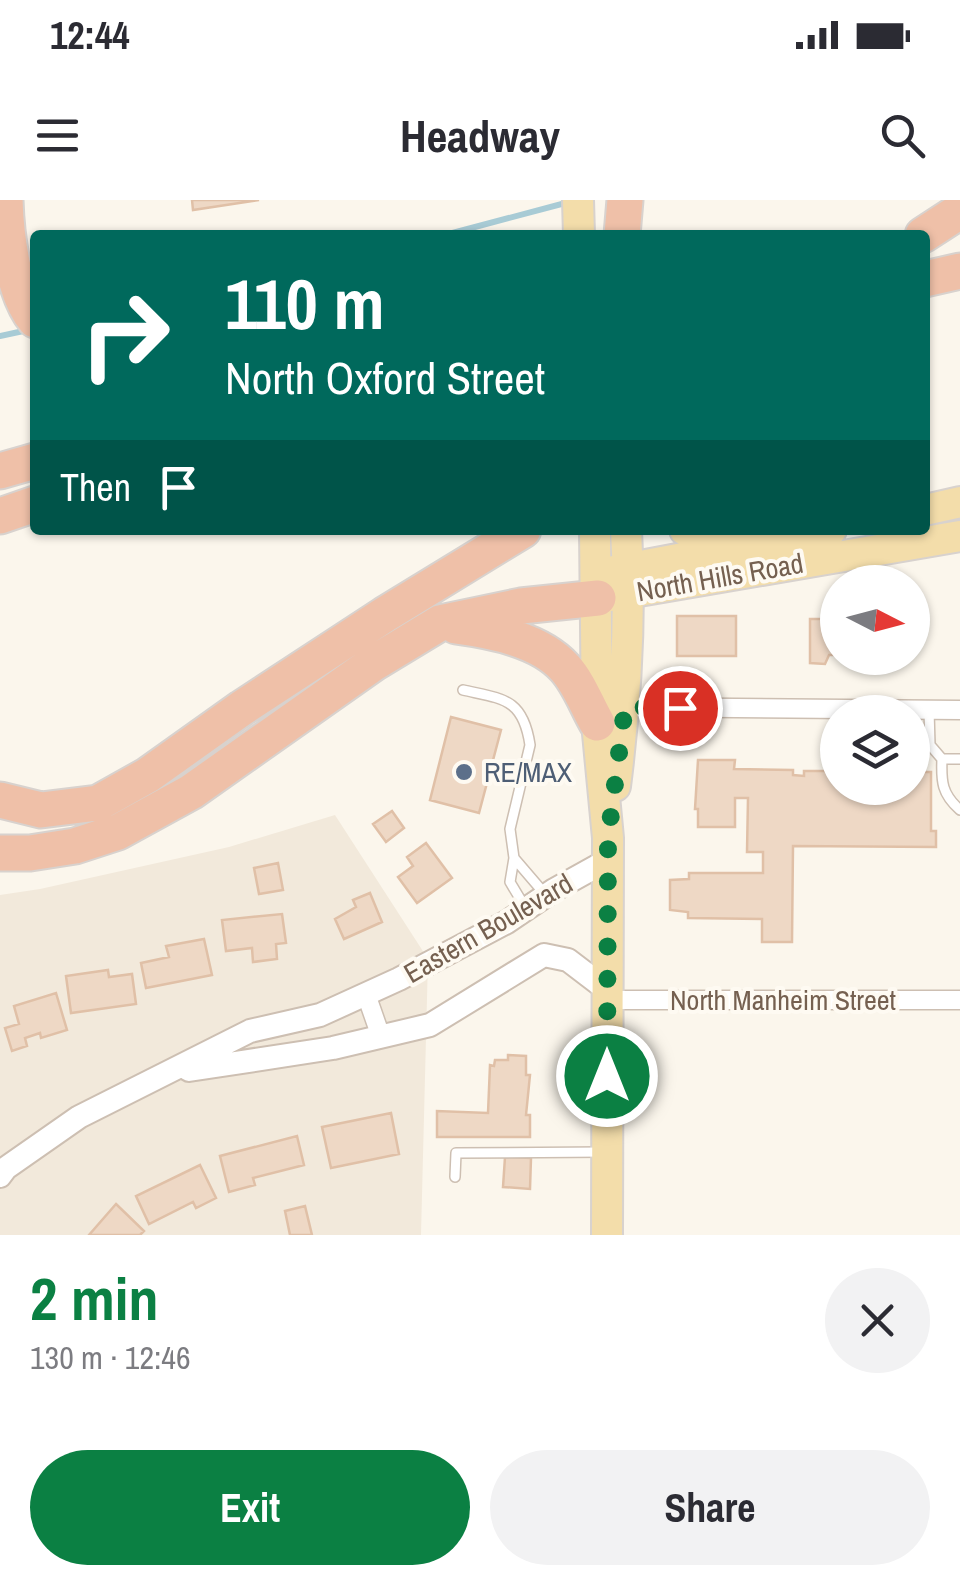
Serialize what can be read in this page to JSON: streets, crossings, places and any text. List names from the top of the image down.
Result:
{
  "streets": {
    "main road": ["North Hills Road"],
    "street": ["Eastern Boulevard", "North Manheim Street"]
  },
  "crossings": [
    ["Eastern Boulevard", "North Manheim Street"]
  ],
  "places": ["RE/MAX"],
  "north": "right",
  "page": {
    "status": "12:44",
    "header": "Headway",
    "turn": ["110 m", "North Oxford Street"],
    "then": "Then",
    "heading": ["2 min", "130 m · 12:46"],
    "buttons": ["Exit", "Share"]
  }
}
